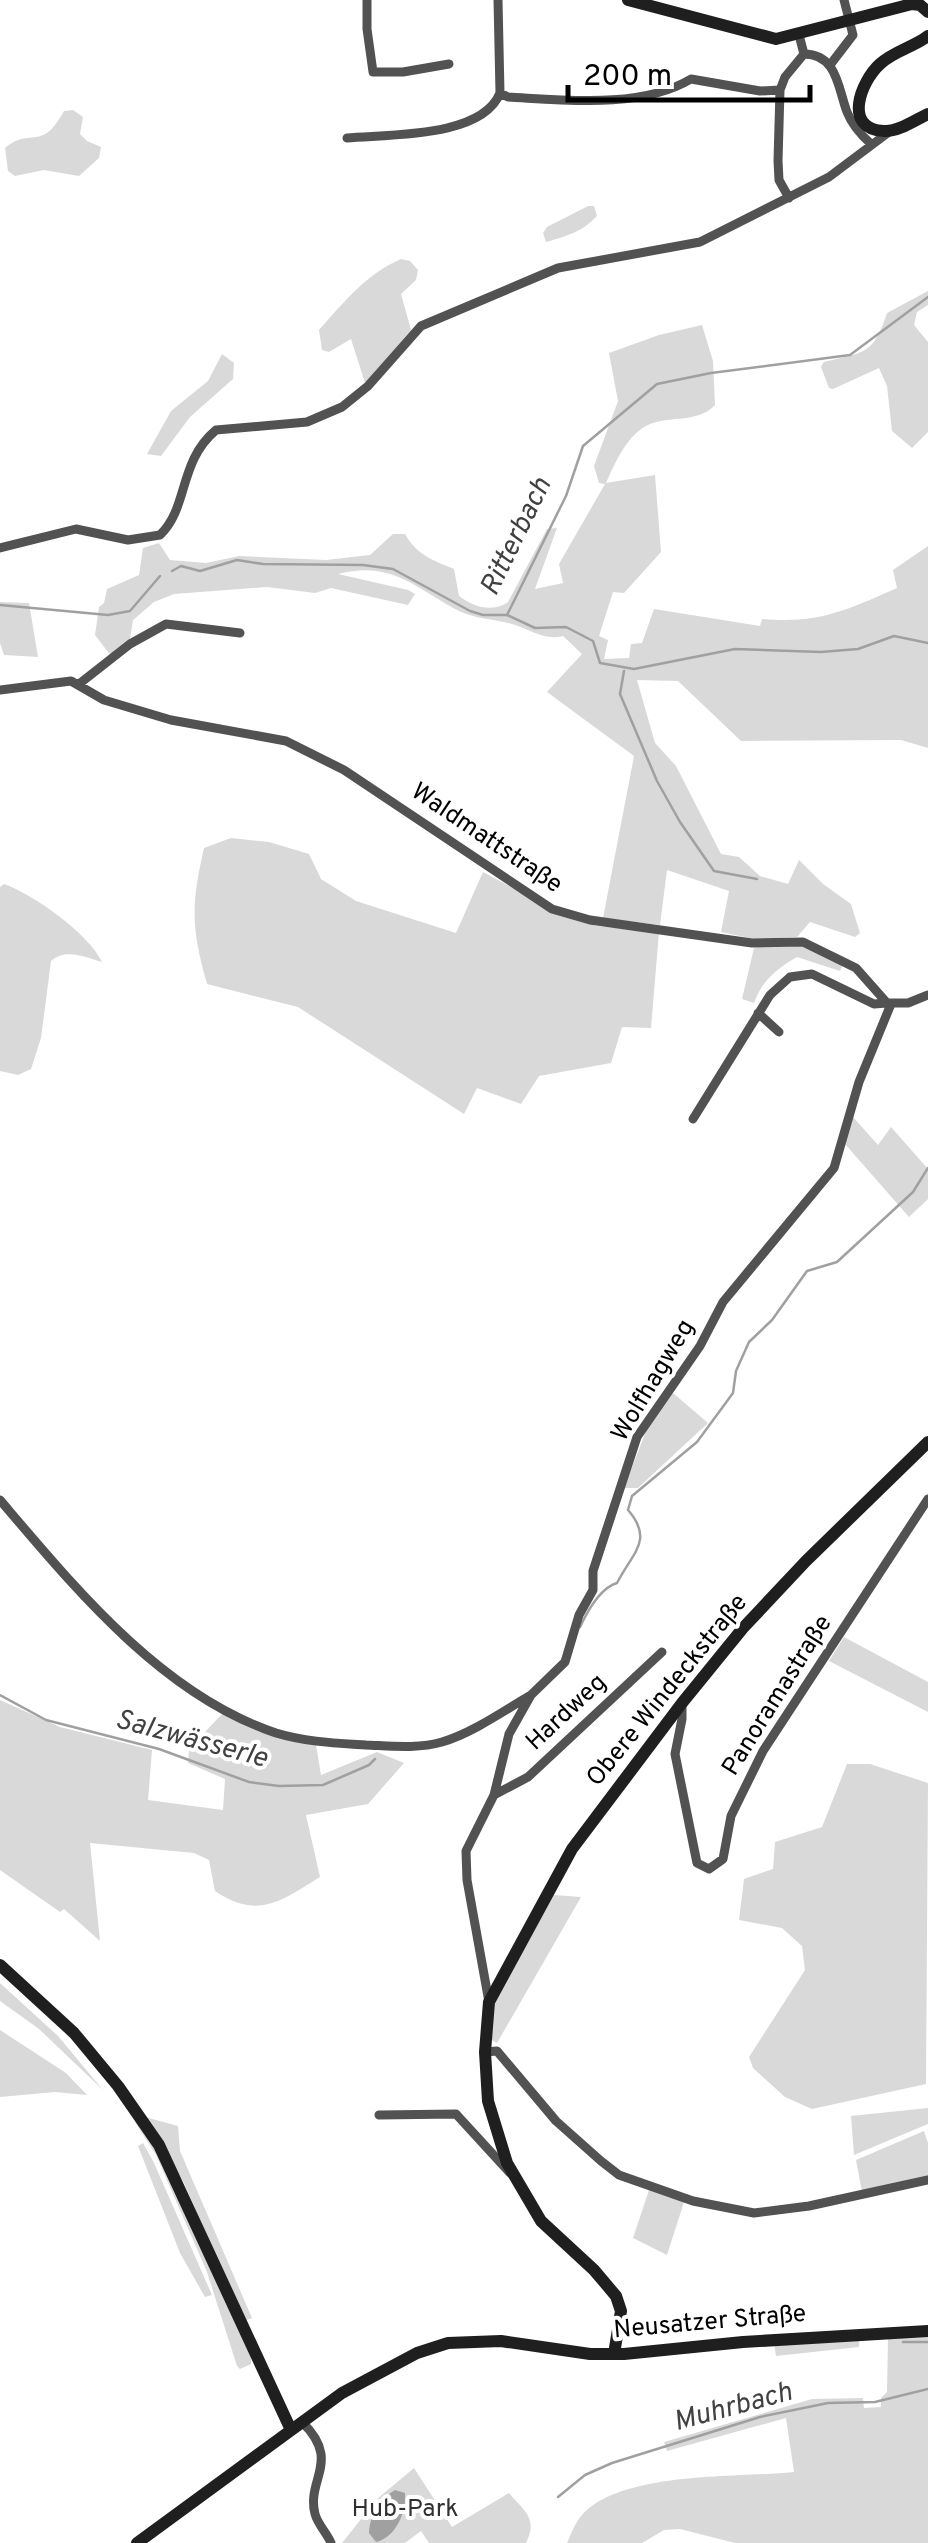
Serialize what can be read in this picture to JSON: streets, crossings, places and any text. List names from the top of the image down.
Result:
{
  "streets": {
    "street": [
      "Waldmattstraße",
      "Wolfhagweg",
      "Obere Windeckstraße",
      "Panoramastraße",
      "Hardweg",
      "Neusatzer Straße"
    ]
  },
  "crossings": [
    ["Waldmattstraße", "Wolfhagweg"],
    ["Wolfhagweg", "Obere Windeckstraße"],
    ["Wolfhagweg", "Hardweg"],
    ["Obere Windeckstraße", "Panoramastraße"]
  ],
  "water": ["Ritterbach", "Salzwässerle", "Muhrbach"],
  "parks": ["Hub-Park"],
  "scale_bar": "200 m"
}
